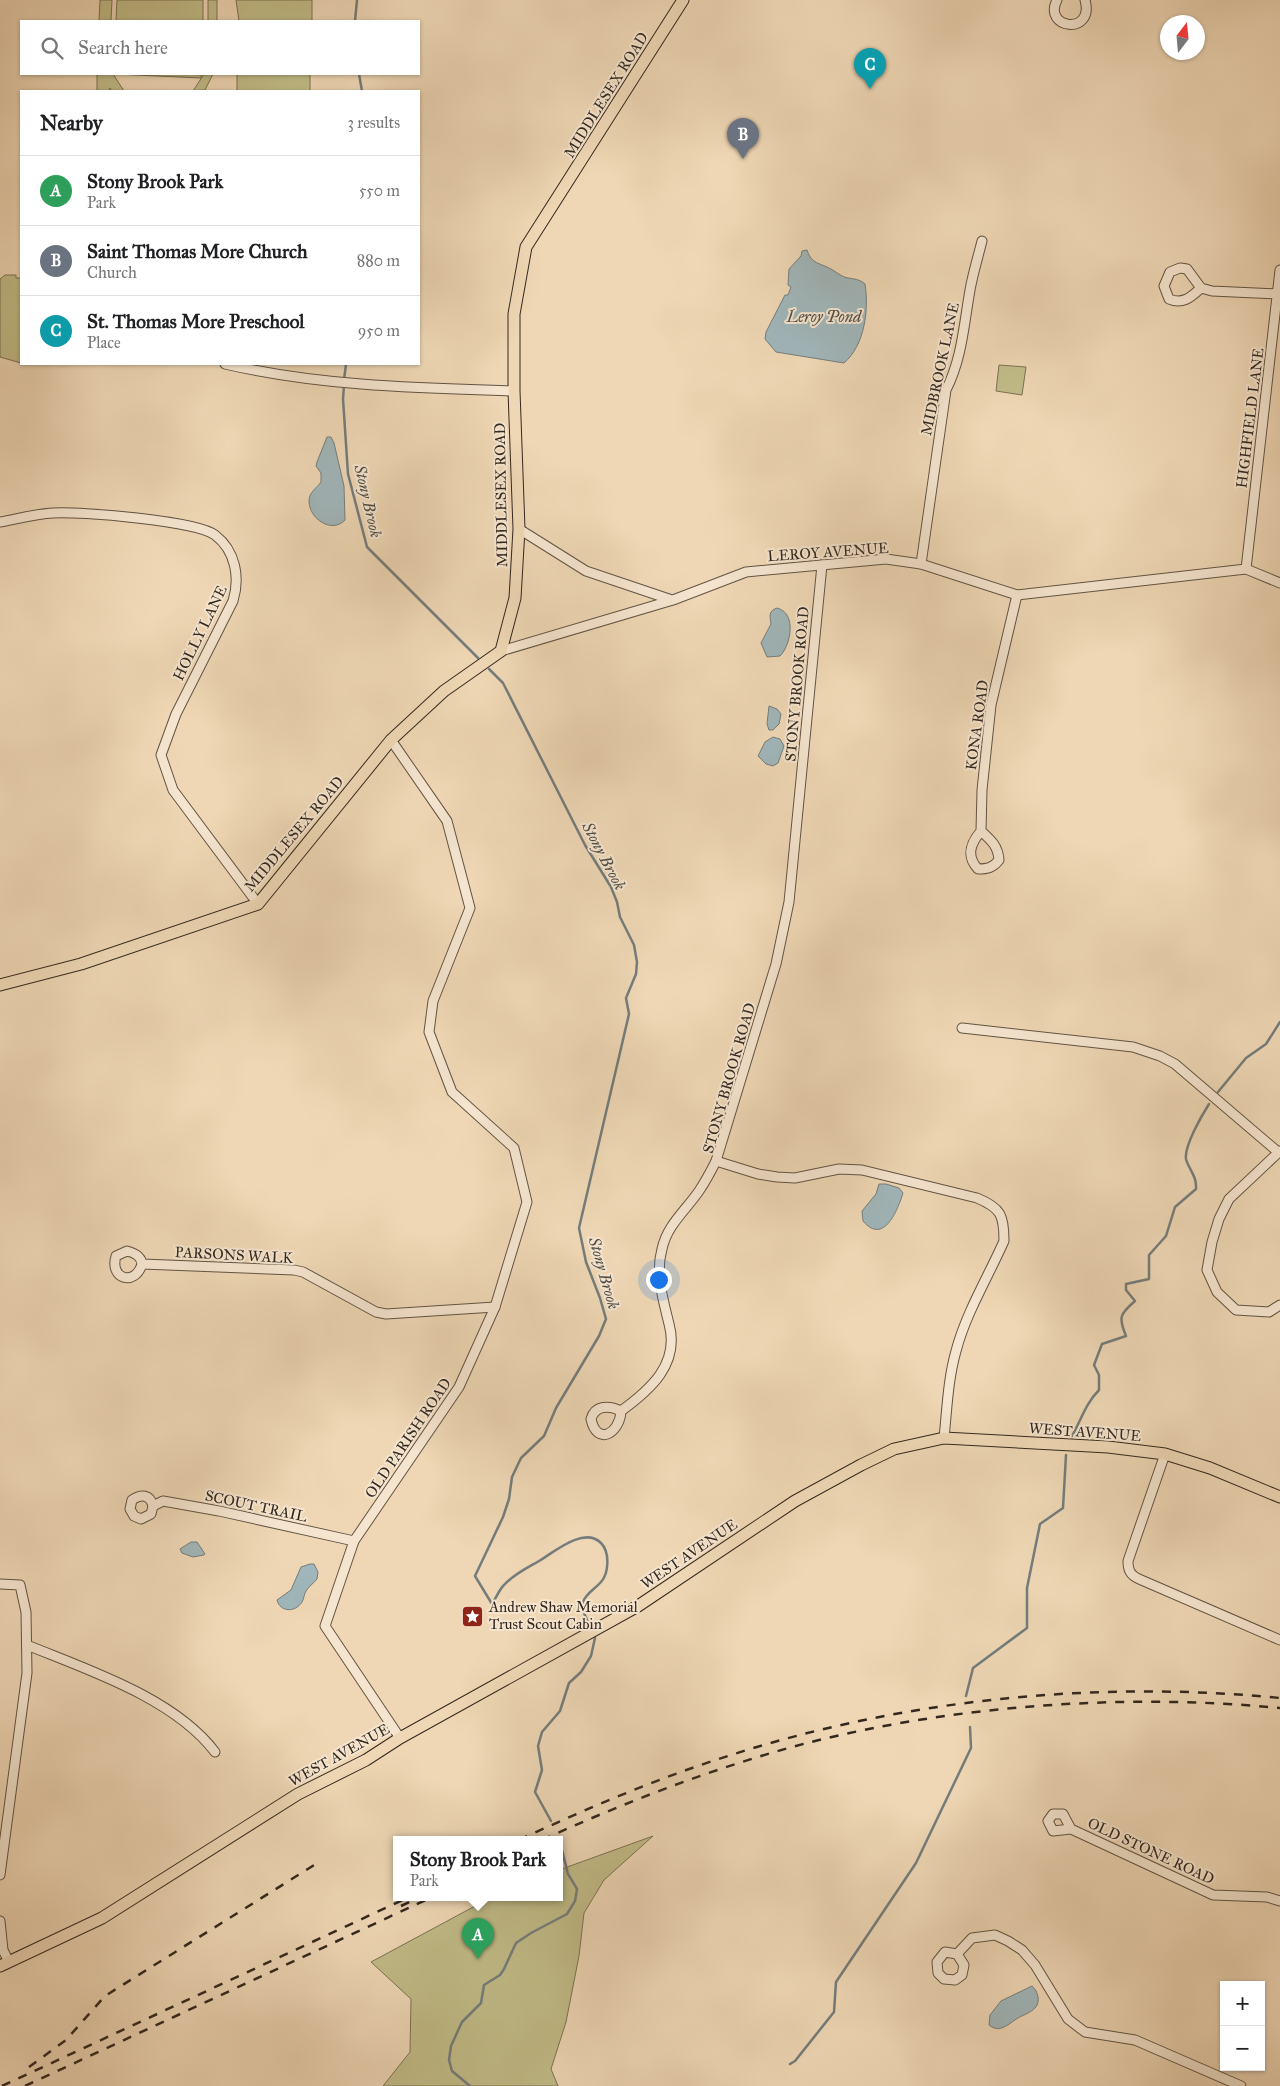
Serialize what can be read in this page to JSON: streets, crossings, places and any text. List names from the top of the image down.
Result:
{
  "streets": {
    "main road": ["MIDDLESEX ROAD", "WEST AVENUE"],
    "street": [
      "MIDBROOK LANE",
      "HIGHFIELD LANE",
      "LEROY AVENUE",
      "HOLLY LANE",
      "STONY BROOK ROAD",
      "KONA ROAD",
      "PARSONS WALK",
      "OLD PARISH ROAD",
      "SCOUT TRAIL",
      "OLD STONE ROAD"
    ]
  },
  "crossings": [
    ["MIDDLESEX ROAD", "LEROY AVENUE"],
    ["MIDDLESEX ROAD", "HOLLY LANE"],
    ["MIDDLESEX ROAD", "OLD PARISH ROAD"],
    ["MIDBROOK LANE", "LEROY AVENUE"],
    ["HIGHFIELD LANE", "LEROY AVENUE"],
    ["LEROY AVENUE", "STONY BROOK ROAD"],
    ["LEROY AVENUE", "KONA ROAD"],
    ["STONY BROOK ROAD", "WEST AVENUE"],
    ["PARSONS WALK", "OLD PARISH ROAD"],
    ["WEST AVENUE", "OLD PARISH ROAD"],
    ["OLD PARISH ROAD", "SCOUT TRAIL"]
  ],
  "water": ["Leroy Pond", "Stony Brook"],
  "places": {
    "place": ["Andrew Shaw Memorial Trust Scout Cabin"]
  },
  "north": "top",
  "page": {
    "search": "Search here",
    "pins": ["C", "B", "A"],
    "heading": ["Nearby", "3 results"],
    "list": [
      {
        "mark": "A",
        "name": "Stony Brook Park",
        "note": "Park",
        "value": "550 m"
      },
      {
        "mark": "B",
        "name": "Saint Thomas More Church",
        "note": "Church",
        "value": "880 m"
      },
      {
        "mark": "C",
        "name": "St. Thomas More Preschool",
        "note": "Place",
        "value": "950 m"
      }
    ],
    "popup": ["Stony Brook Park", "Park"],
    "map_buttons": ["+", "−"]
  }
}
